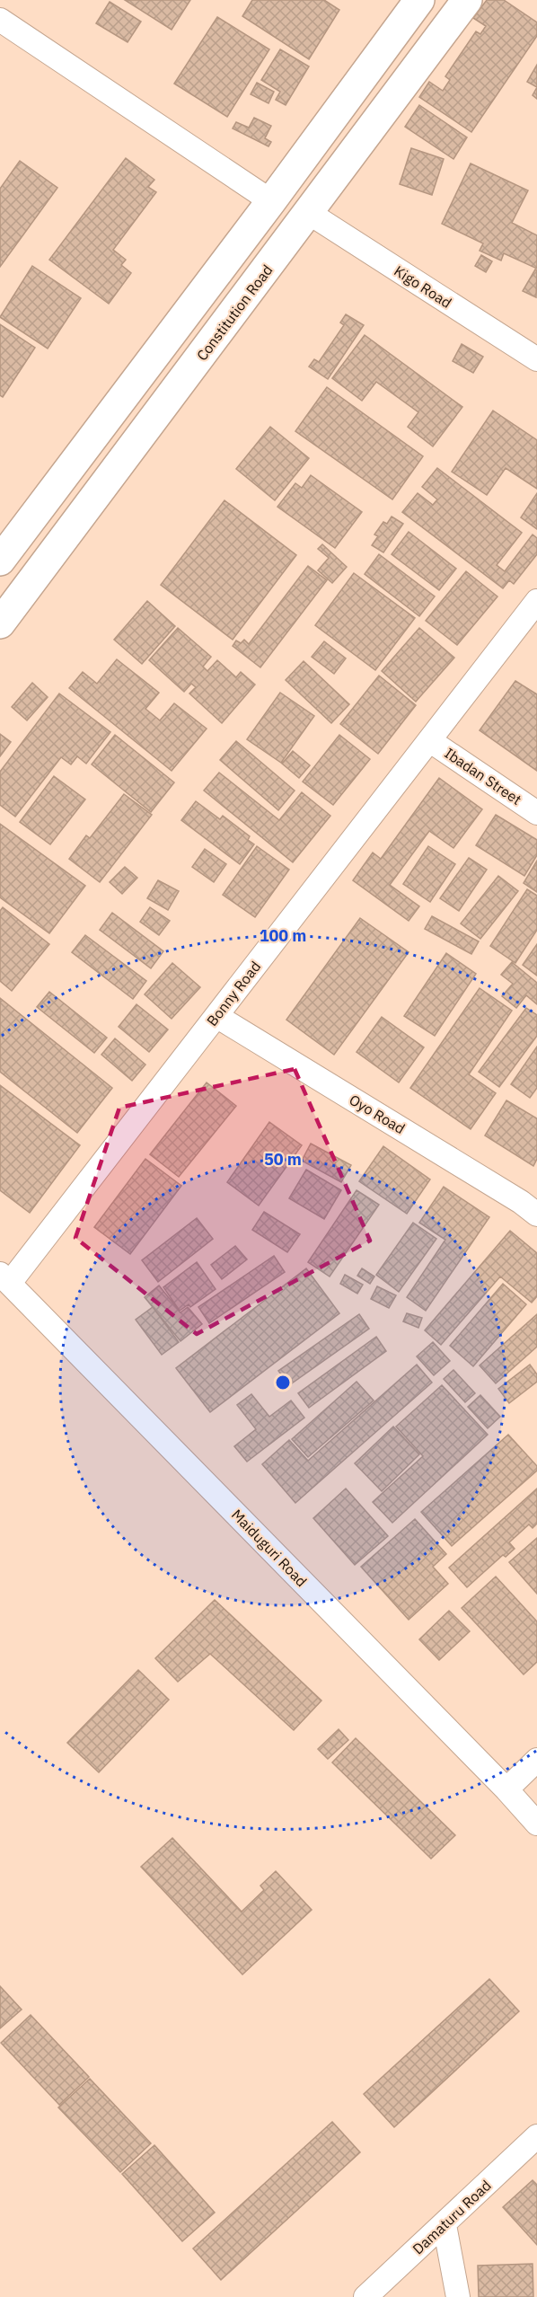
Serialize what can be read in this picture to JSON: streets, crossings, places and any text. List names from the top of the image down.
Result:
{
  "streets": {
    "main road": ["Constitution Road"],
    "street": [
      "Kigo Road",
      "Ibadan Street",
      "Bonny Road",
      "Oyo Road",
      "Maiduguri Road",
      "Damaturu Road"
    ]
  },
  "crossings": [
    ["Kigo Road", "Constitution Road"],
    ["Ibadan Street", "Bonny Road"],
    ["Bonny Road", "Oyo Road"],
    ["Bonny Road", "Maiduguri Road"]
  ],
  "rings": ["100 m", "50 m"]
}
